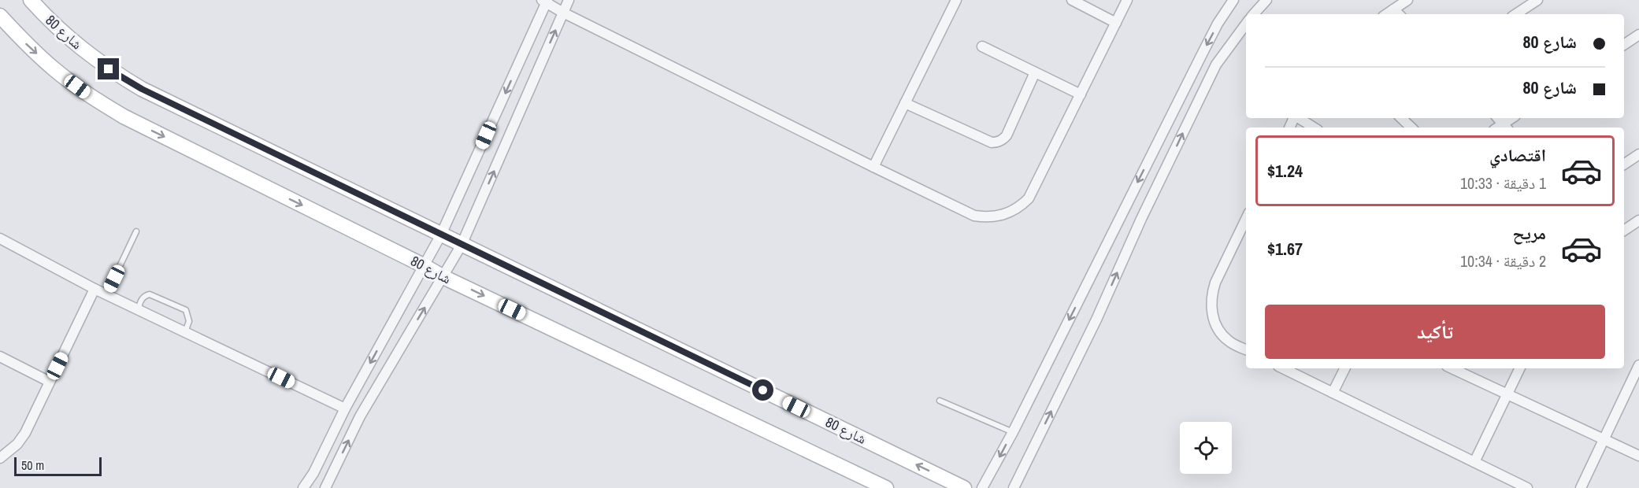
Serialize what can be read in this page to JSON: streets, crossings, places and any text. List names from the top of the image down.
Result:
{
  "streets": {
    "street": ["شارع 80"]
  },
  "scale_bar": "50 m",
  "page": {
    "banner": ["شارع 80", "شارع 80"],
    "list": [
      {
        "name": "اقتصادي",
        "note": "1 دقيقة · 10:33",
        "value": "$1.24"
      },
      {
        "name": "مريح",
        "note": "2 دقيقة · 10:34",
        "value": "$1.67"
      }
    ],
    "buttons": "تأكيد",
    "scale": "50 m"
  }
}
